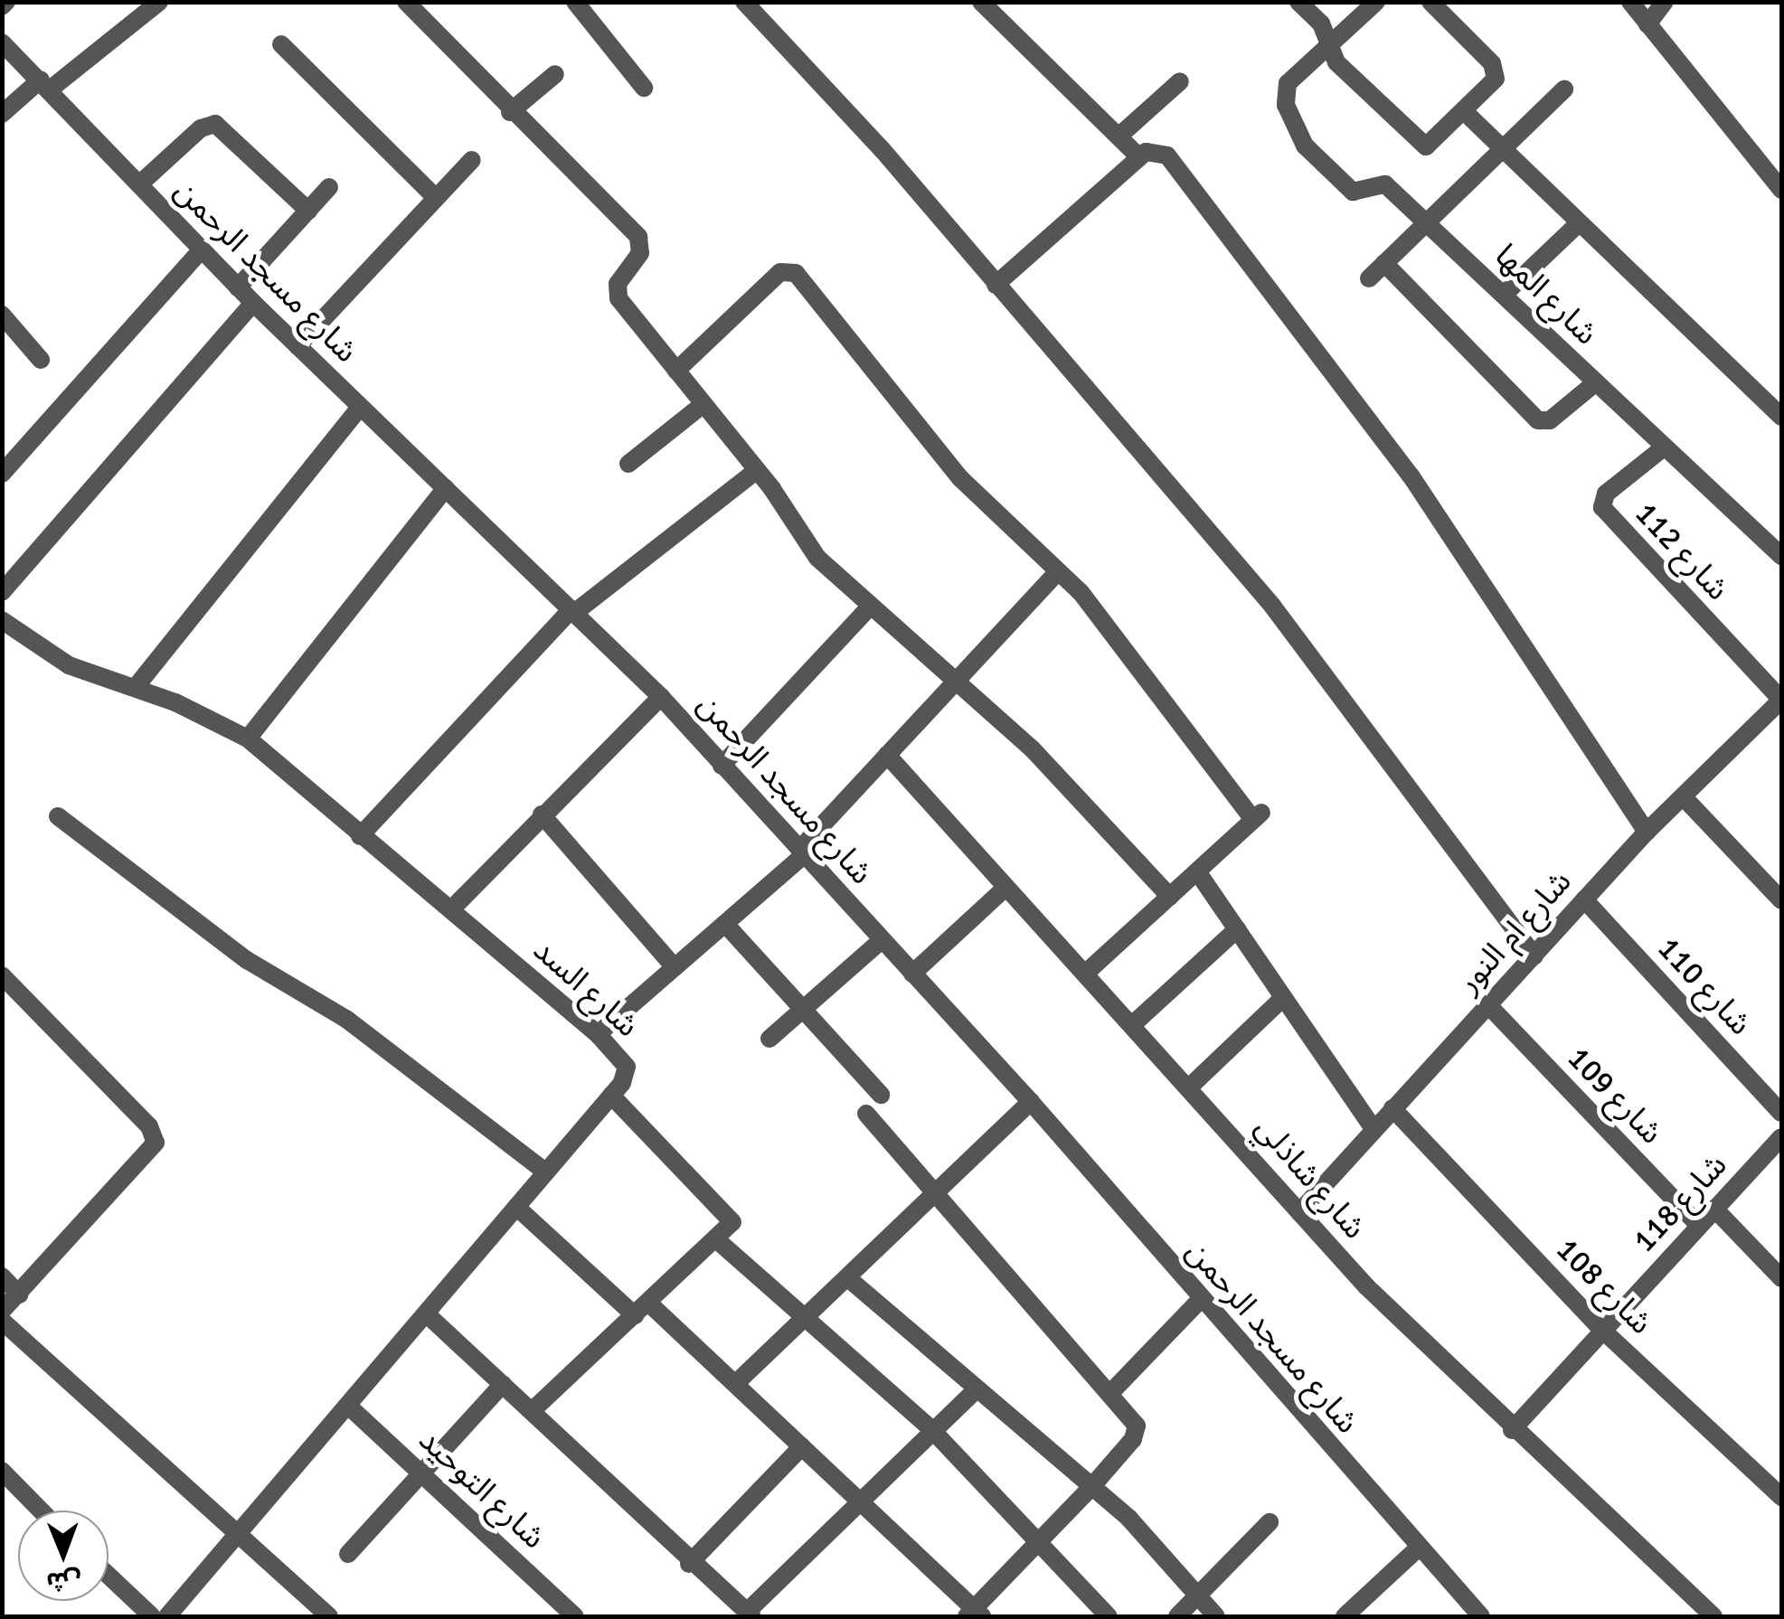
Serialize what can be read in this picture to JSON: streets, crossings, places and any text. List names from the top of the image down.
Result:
{
  "streets": {
    "street": [
      "شارع مسجد الرحمن",
      "شارع المها",
      "شارع 112",
      "شارع ام النور",
      "شارع 110",
      "شارع السد",
      "شارع 109",
      "شارع شاذلي",
      "شارع 118",
      "شارع 108",
      "شارع التوحيد"
    ]
  },
  "crossings": [
    ["شارع المها", "شارع 112"],
    ["شارع 112", "شارع ام النور"],
    ["شارع ام النور", "شارع 110"],
    ["شارع ام النور", "شارع 109"],
    ["شارع ام النور", "شارع شاذلي"],
    ["شارع ام النور", "شارع 108"],
    ["شارع 109", "شارع 118"],
    ["شارع شاذلي", "شارع 118"],
    ["شارع 118", "شارع 108"]
  ],
  "north": "bottom"
}
